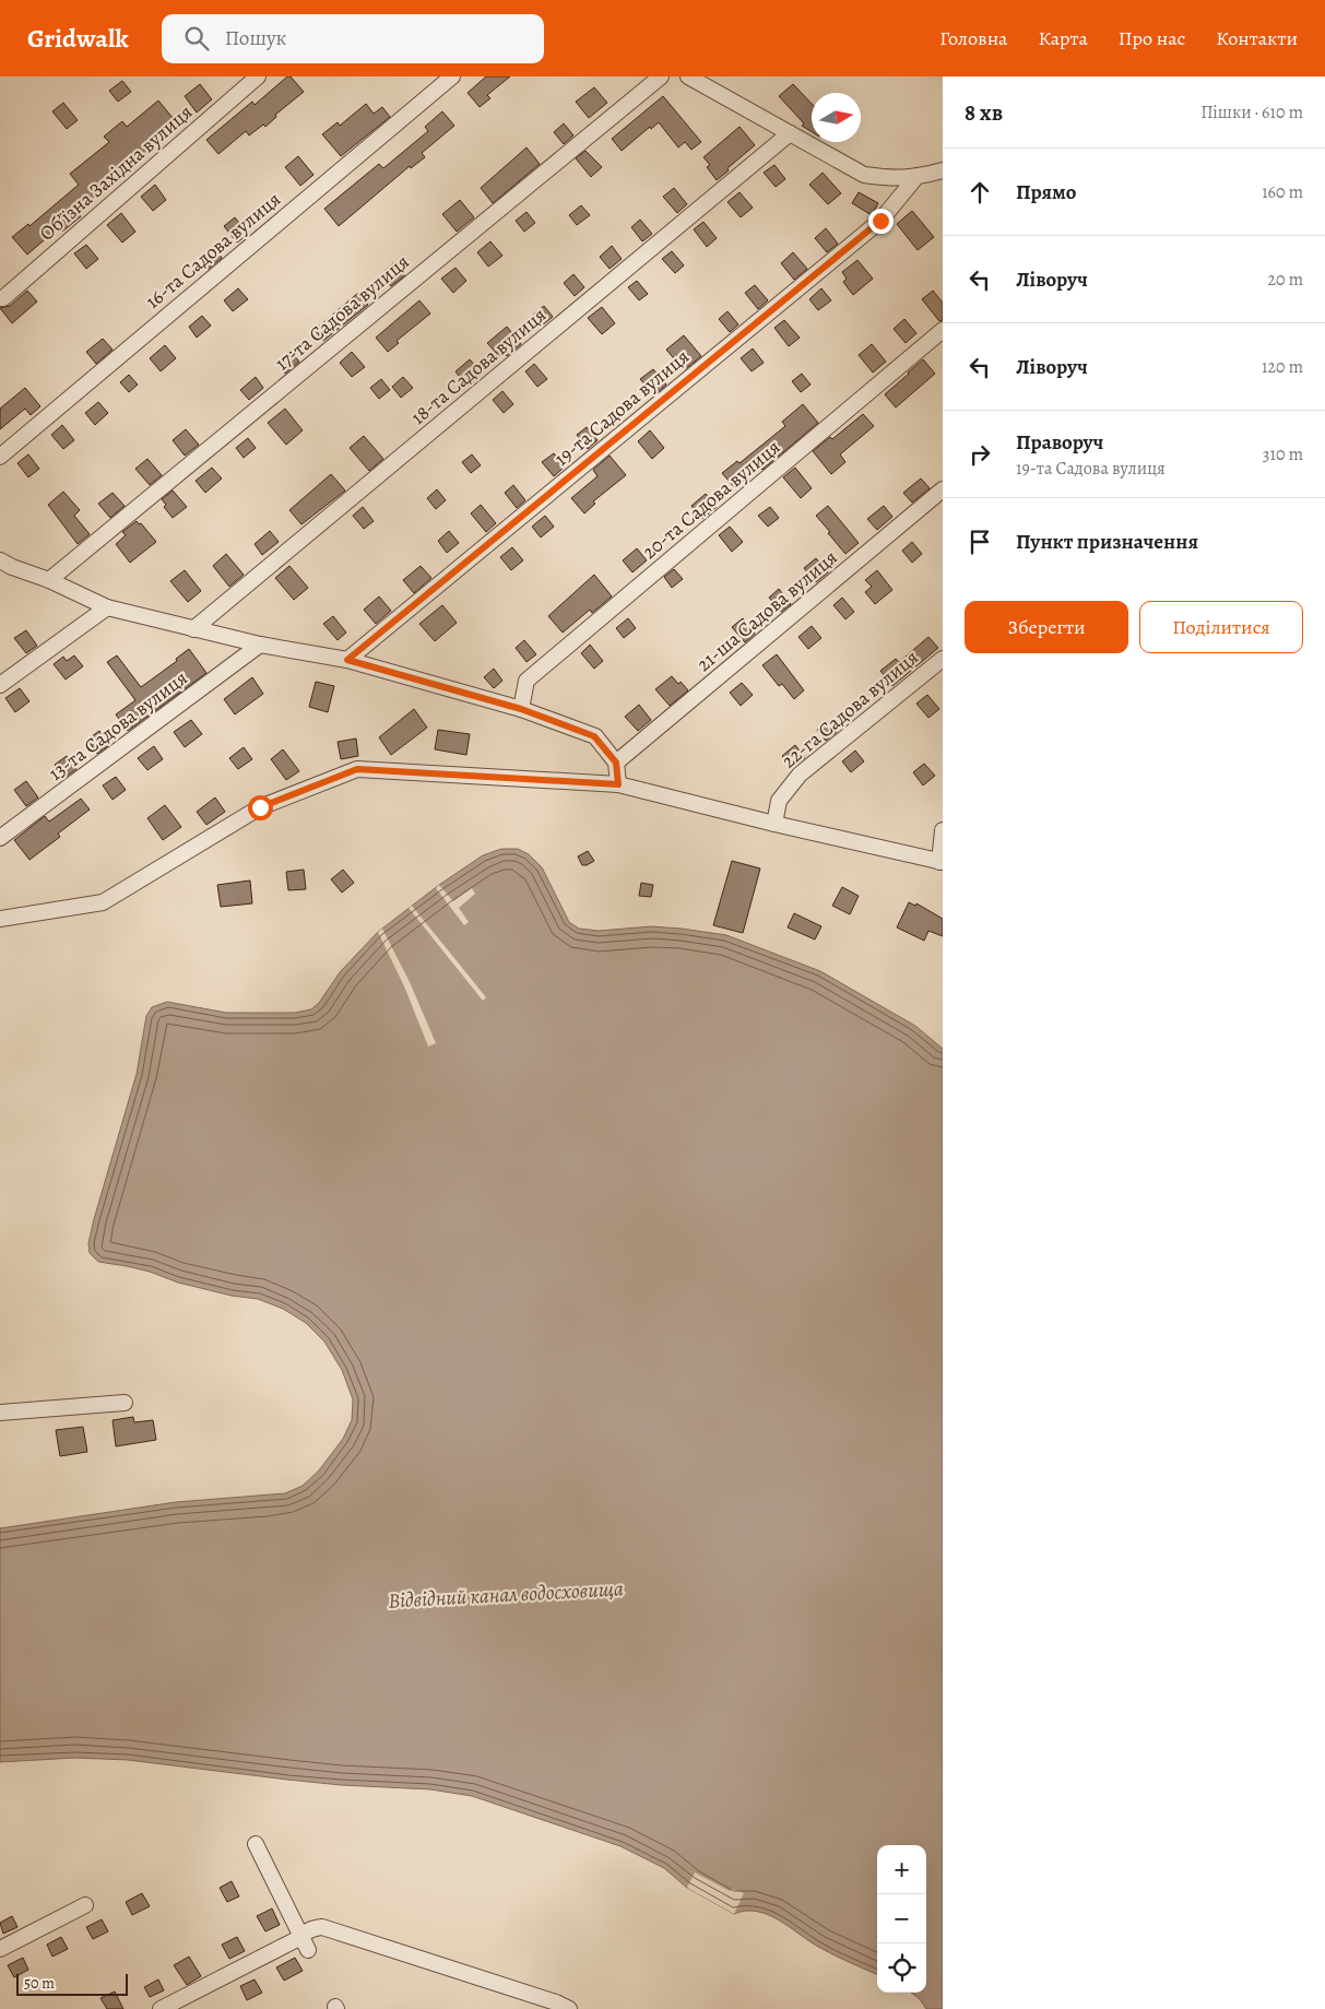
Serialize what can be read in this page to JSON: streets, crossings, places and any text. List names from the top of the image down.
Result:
{
  "streets": {
    "street": [
      "Обʼїзна Західна вулиця",
      "16-та Садова вулиця",
      "17-та Садова вулиця",
      "18-та Садова вулиця",
      "19-та Садова вулиця",
      "20-та Садова вулиця",
      "21-ша Садова вулиця",
      "22-га Садова вулиця",
      "13-та Садова вулиця"
    ]
  },
  "water": ["Відвідний канал водосховища"],
  "scale_bar": "50 m",
  "north": "right",
  "page": {
    "header": "Gridwalk",
    "search": "Пошук",
    "nav": [
      "Головна",
      "Карта",
      "Про нас",
      "Контакти"
    ],
    "heading": ["8 хв", "Пішки · 610 m"],
    "list": [
      ["Прямо", "160 m"],
      ["Ліворуч", "20 m"],
      ["Ліворуч", "120 m"],
      ["Праворуч", "19-та Садова вулиця", "310 m"],
      "Пункт призначення"
    ],
    "buttons": ["Зберегти", "Поділитися"],
    "map_buttons": ["+", "−"],
    "scale": "50 m"
  }
}
